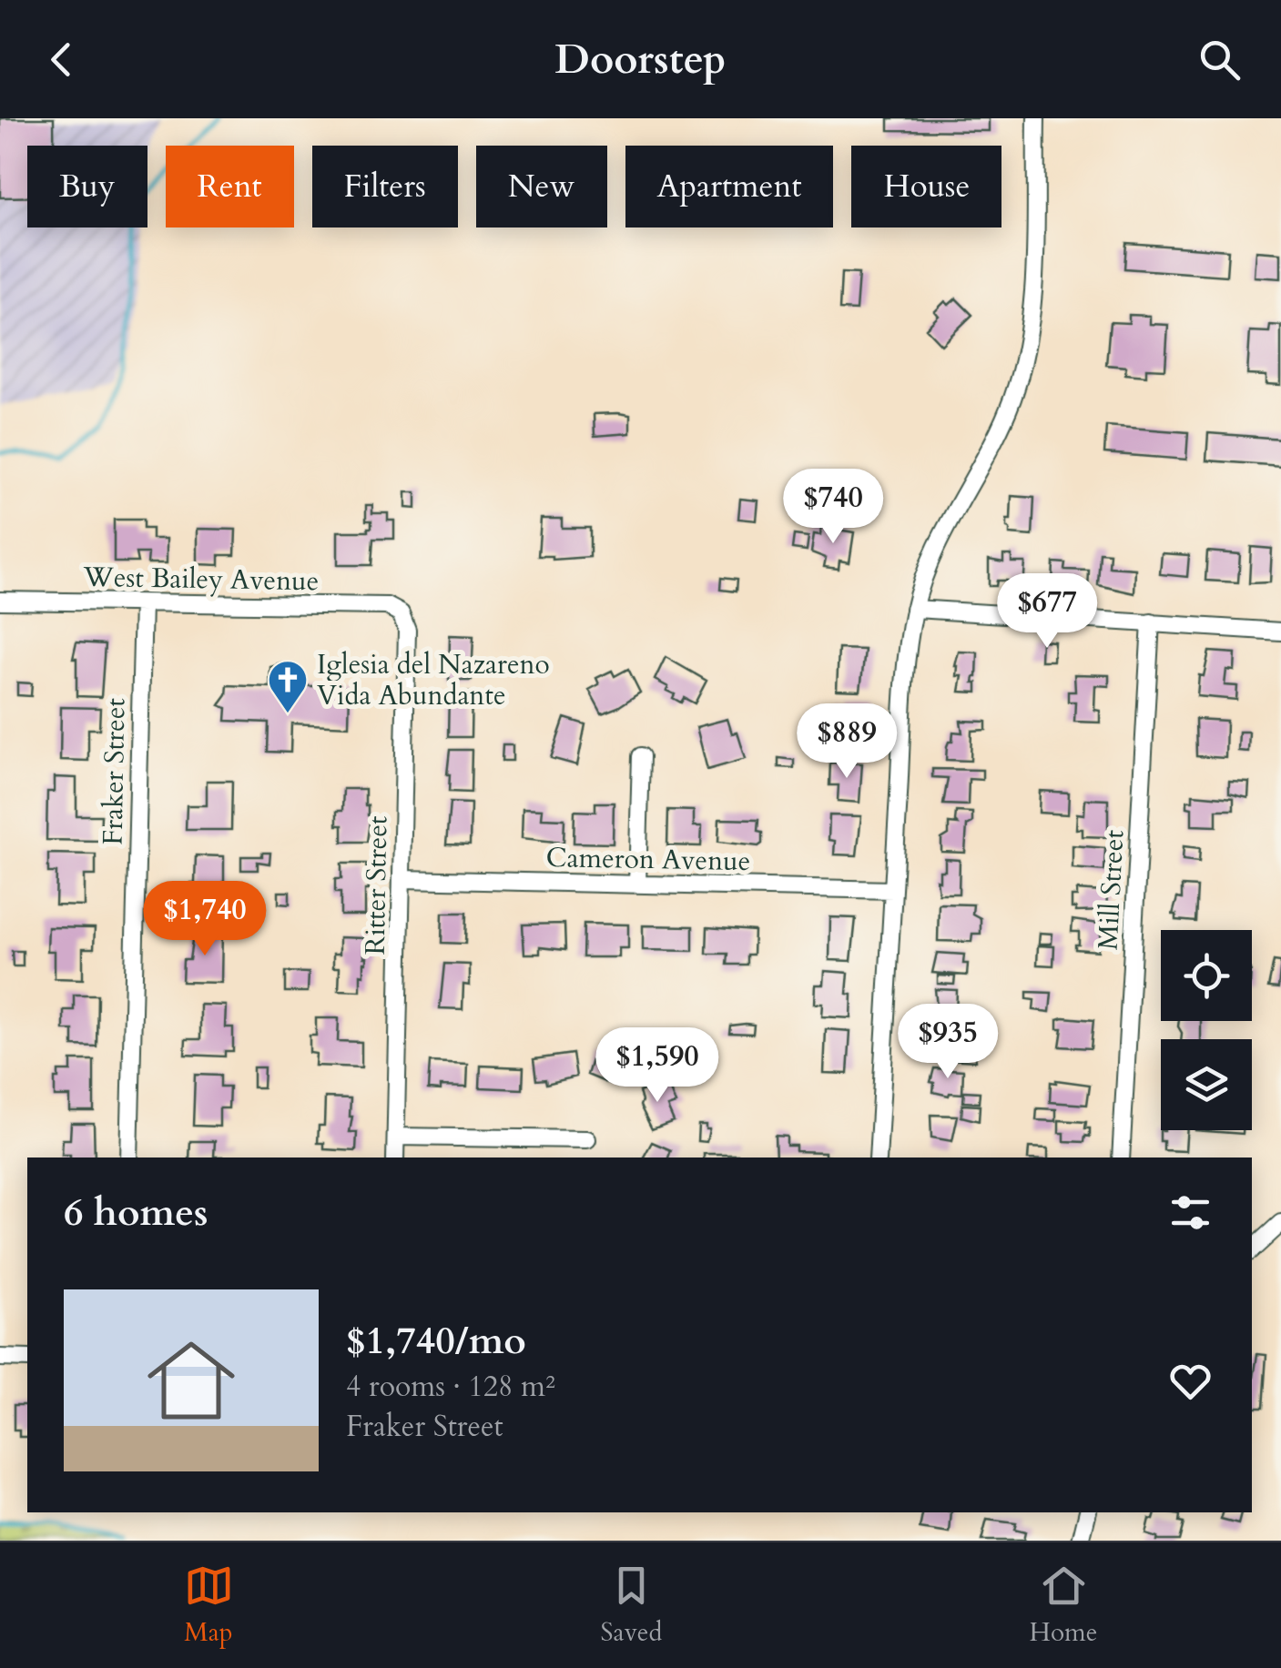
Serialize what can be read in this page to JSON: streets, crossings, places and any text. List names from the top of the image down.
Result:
{
  "streets": {
    "street": [
      "West Bailey Avenue",
      "Fraker Street",
      "Cameron Avenue",
      "Ritter Street",
      "Mill Street"
    ]
  },
  "crossings": [
    ["West Bailey Avenue", "Fraker Street"],
    ["West Bailey Avenue", "Ritter Street"],
    ["Cameron Avenue", "Ritter Street"]
  ],
  "places": {
    "church": ["Iglesia del Nazareno Vida Abundante"]
  },
  "page": {
    "header": "Doorstep",
    "chip": [
      "Buy",
      "Rent",
      "Filters",
      "New",
      "Apartment",
      "House"
    ],
    "price": [
      "$740",
      "$677",
      "$889",
      "$1,740",
      "$935",
      "$1,590"
    ],
    "heading": "6 homes",
    "list": [
      {
        "name": "$1,740/mo",
        "note": "4 rooms · 128 m² · Fraker Street"
      }
    ],
    "tabs": ["Map", "Saved", "Home"]
  }
}
